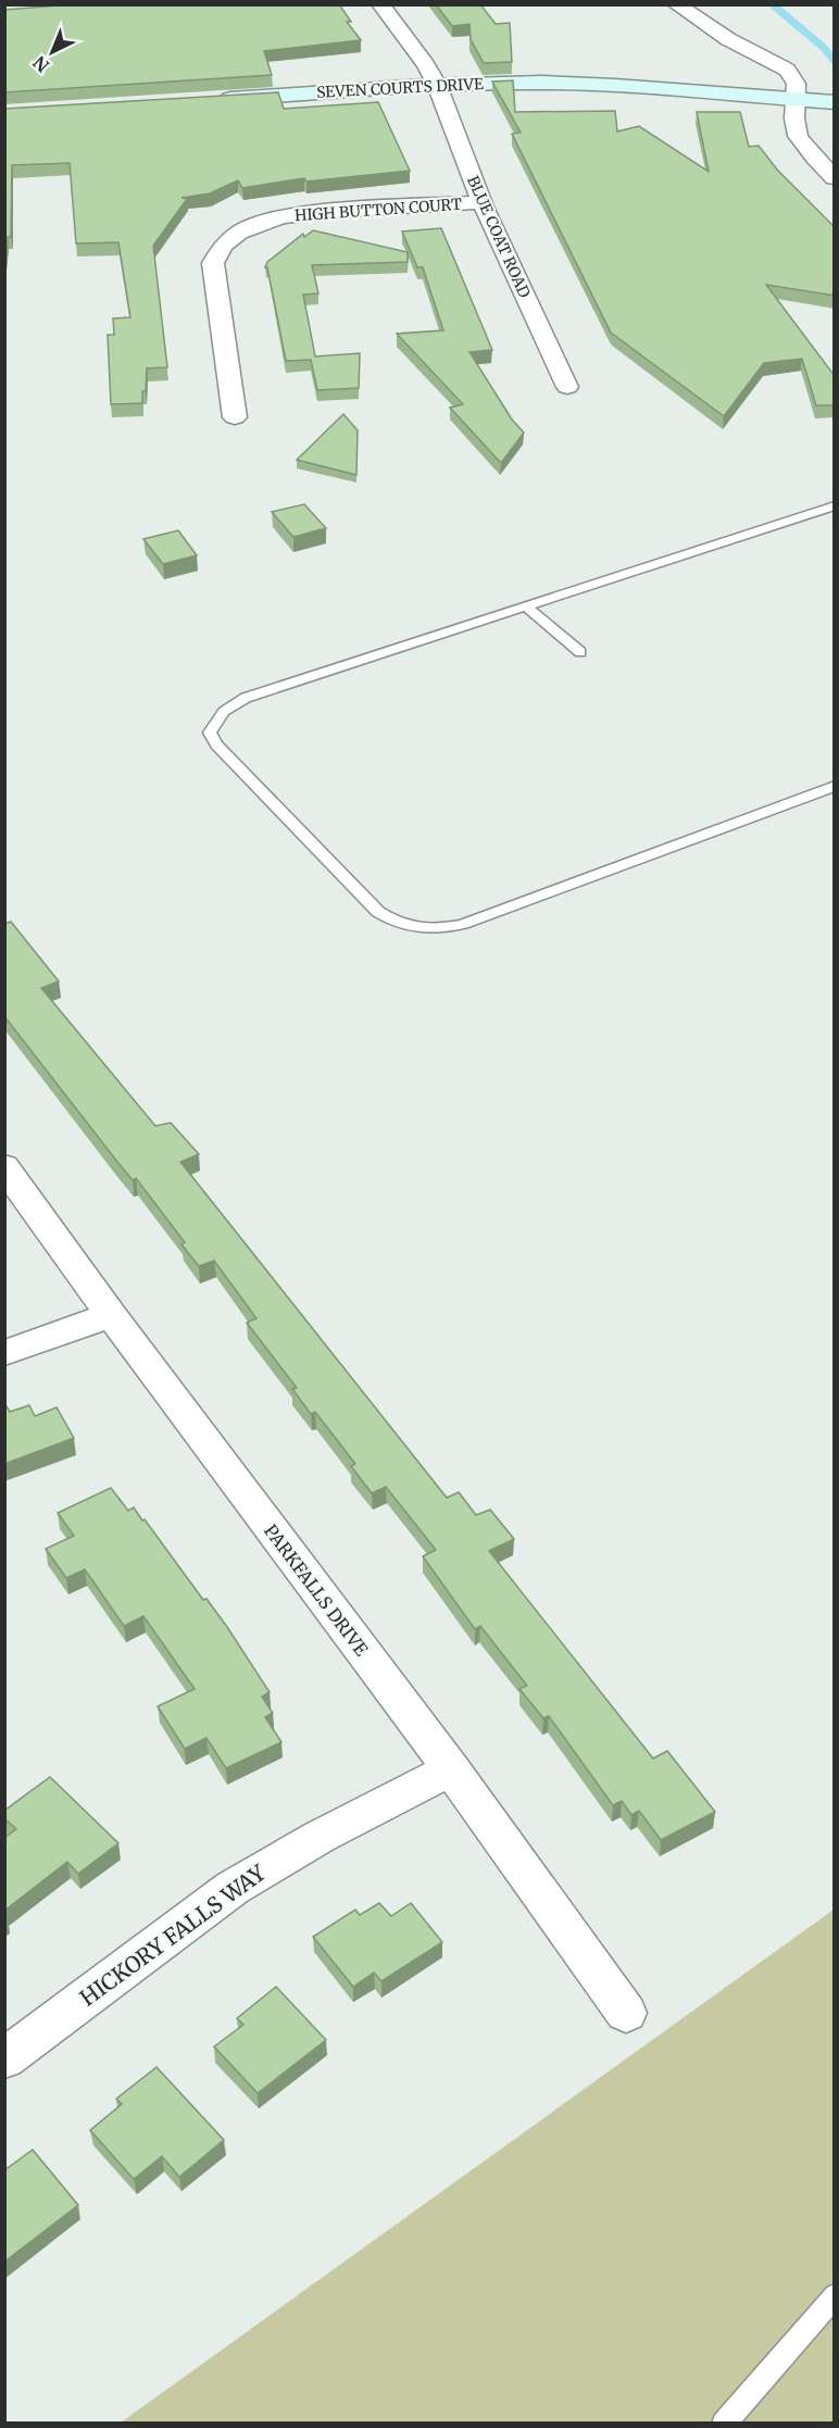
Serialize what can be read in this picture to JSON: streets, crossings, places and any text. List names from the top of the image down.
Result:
{
  "streets": {
    "street": [
      "SEVEN COURTS DRIVE",
      "HIGH BUTTON COURT",
      "BLUE COAT ROAD",
      "PARKFALLS DRIVE",
      "HICKORY FALLS WAY"
    ]
  },
  "crossings": [
    ["SEVEN COURTS DRIVE", "BLUE COAT ROAD"],
    ["HIGH BUTTON COURT", "BLUE COAT ROAD"],
    ["PARKFALLS DRIVE", "HICKORY FALLS WAY"]
  ],
  "north": "bottom left"
}
